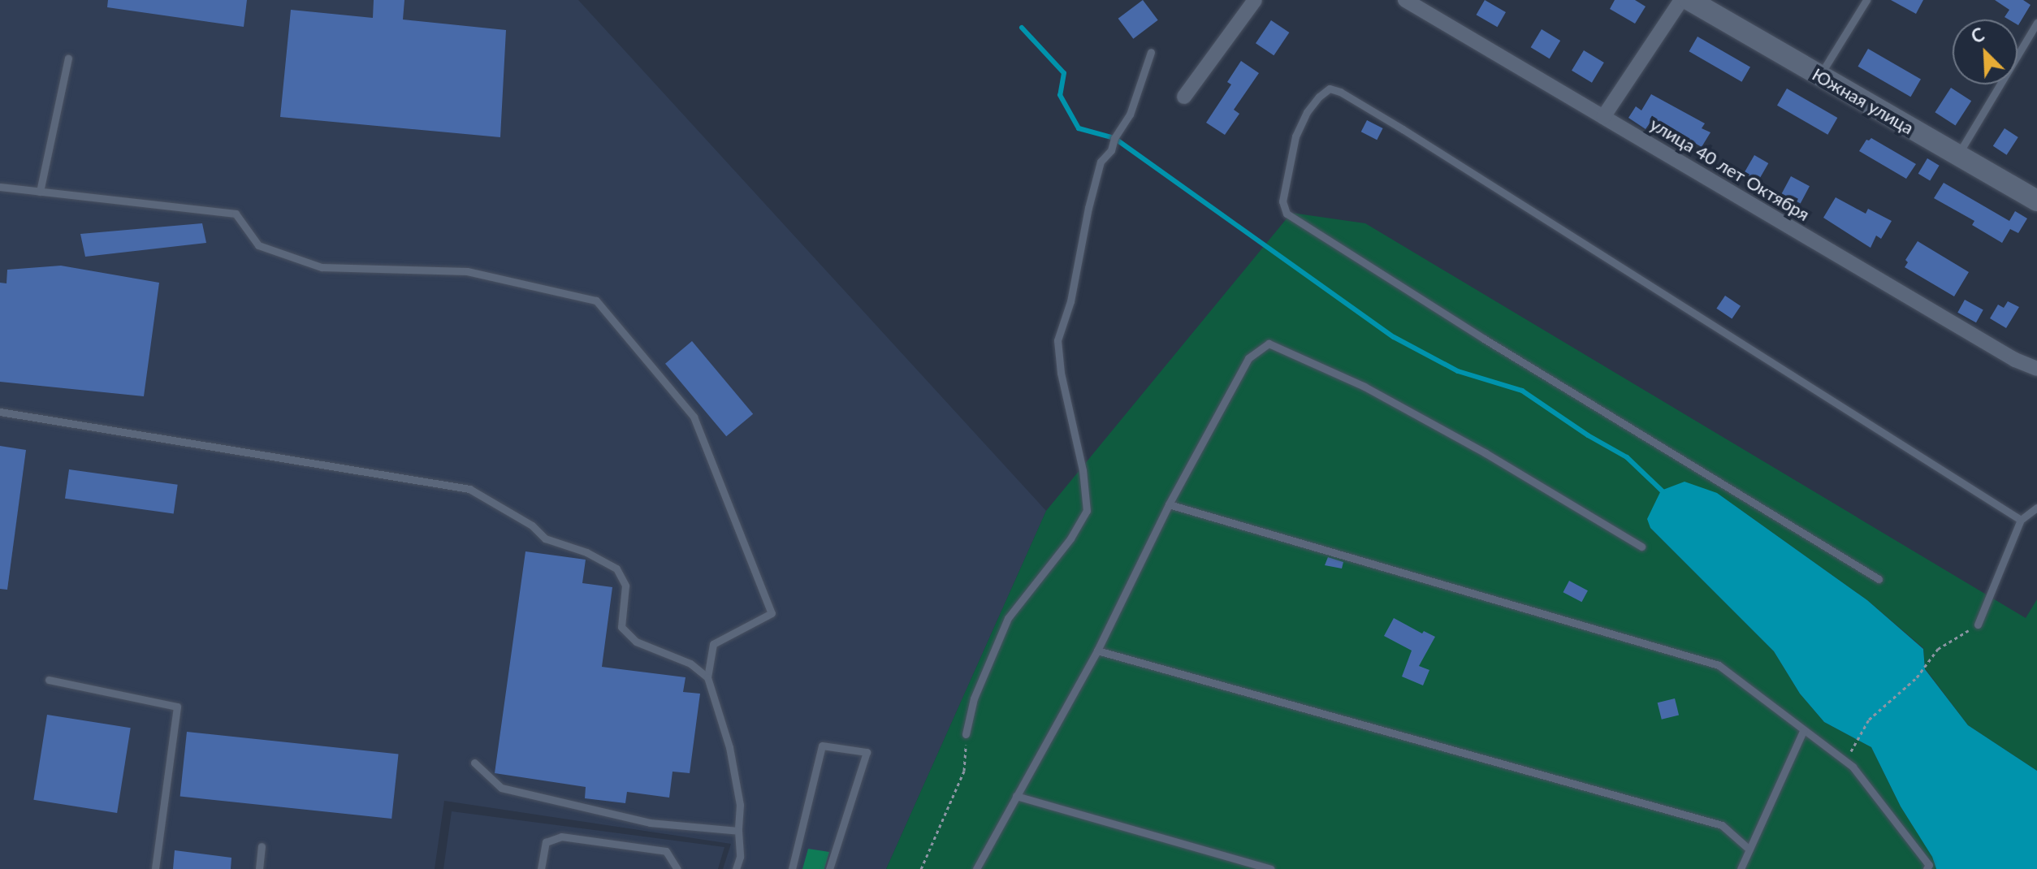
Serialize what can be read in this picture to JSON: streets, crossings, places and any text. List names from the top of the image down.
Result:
{
  "streets": {
    "street": ["Южная улица", "улица 40 лет Октября"]
  },
  "north": "top left"
}
